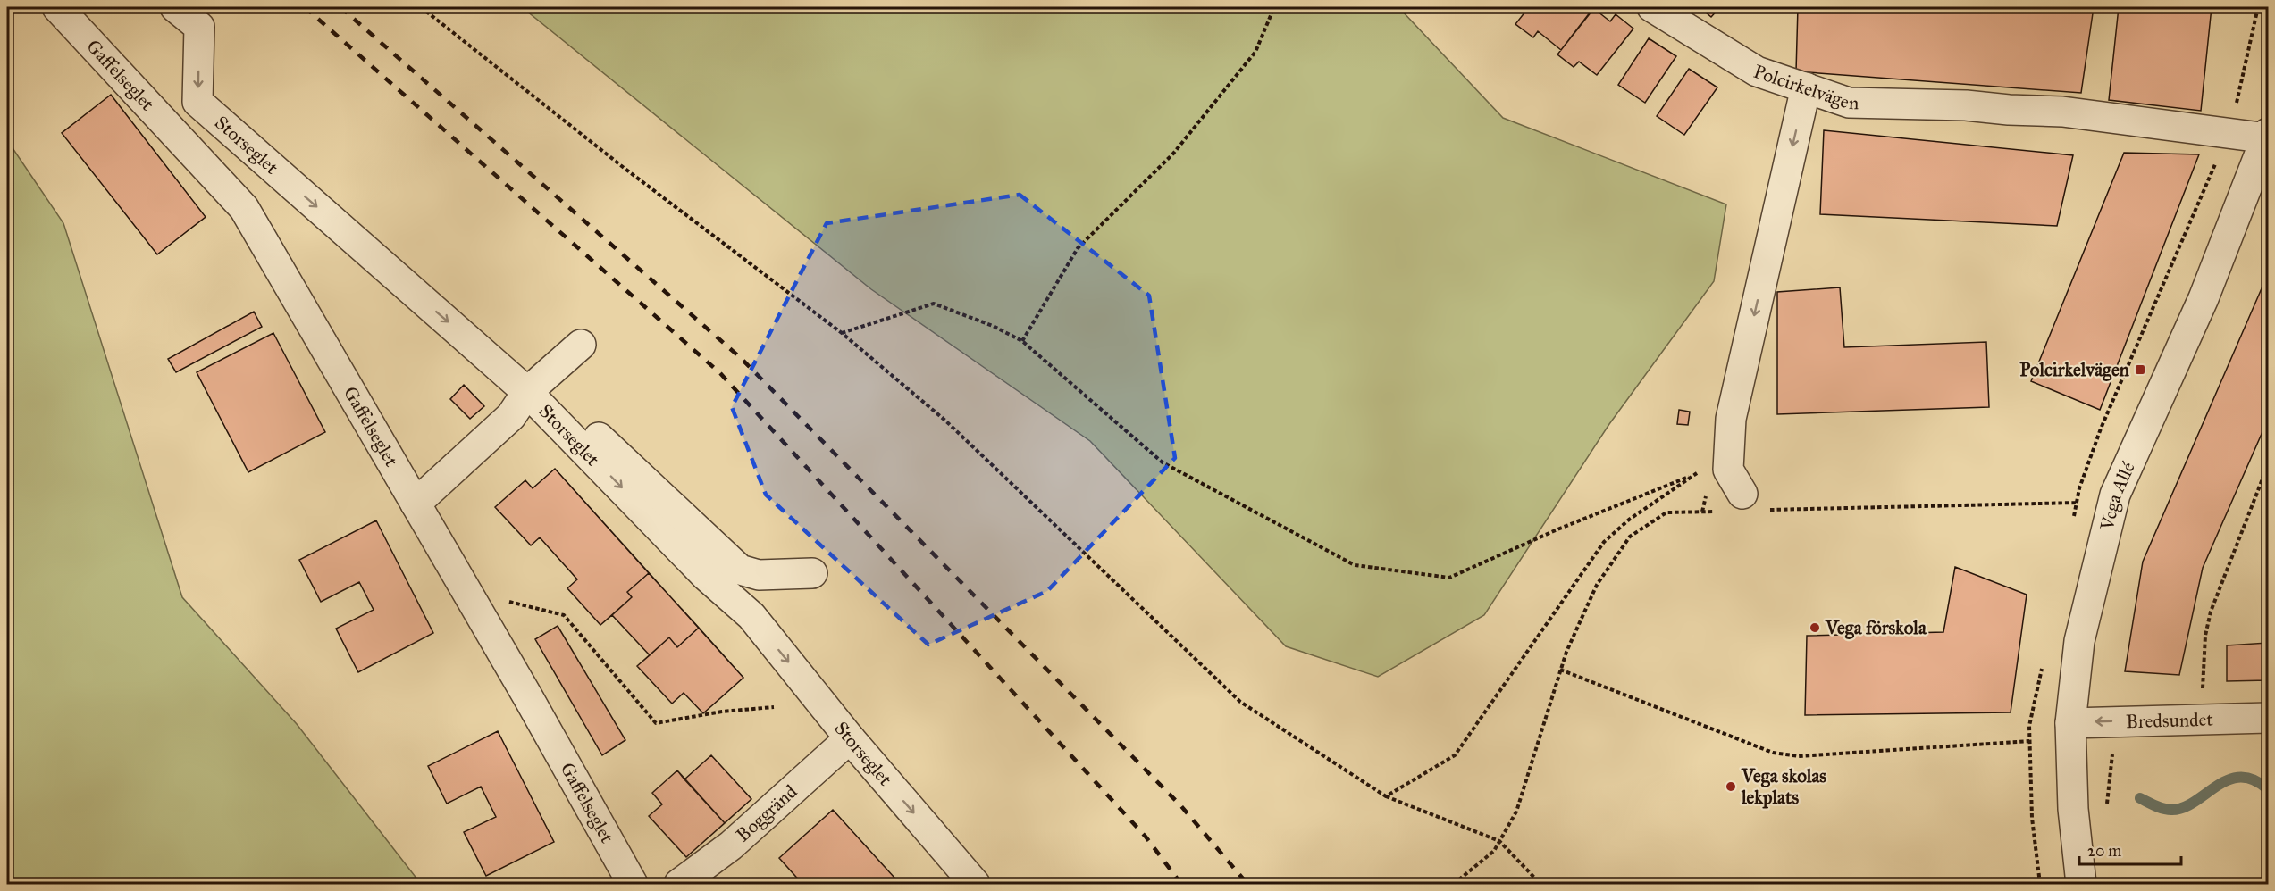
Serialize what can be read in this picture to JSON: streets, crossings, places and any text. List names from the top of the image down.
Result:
{
  "streets": {
    "street": [
      "Gaffelseglet",
      "Polcirkelvägen",
      "Storseglet",
      "Vega Allé",
      "Bredsundet",
      "Boggränd"
    ]
  },
  "crossings": [
    ["Polcirkelvägen", "Vega Allé"],
    ["Storseglet", "Boggränd"],
    ["Vega Allé", "Bredsundet"]
  ],
  "one_way": ["Storseglet", "Bredsundet"],
  "places": {
    "transit": ["Polcirkelvägen"],
    "other": ["Vega förskola", "Vega skolas lekplats"]
  },
  "scale_bar": "20 m"
}
